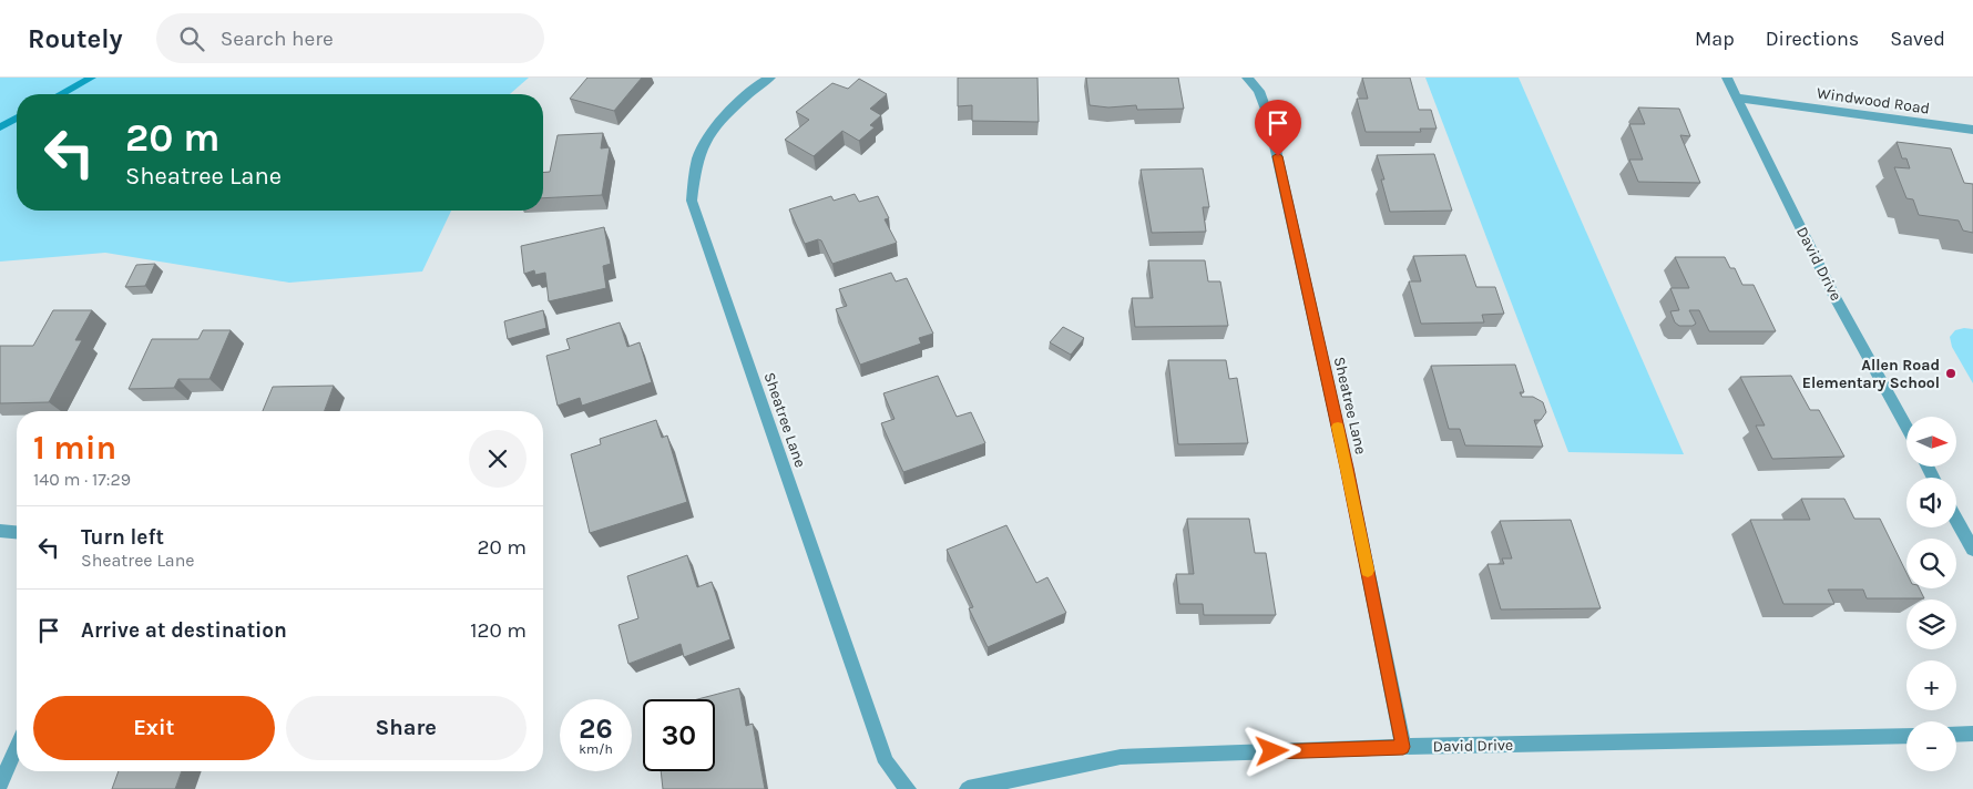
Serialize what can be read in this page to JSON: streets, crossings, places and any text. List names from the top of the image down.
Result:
{
  "streets": {
    "street": ["Windwood Road", "David Drive", "Sheatree Lane"]
  },
  "crossings": [
    ["Windwood Road", "David Drive"],
    ["David Drive", "Sheatree Lane"]
  ],
  "places": ["Allen Road Elementary School"],
  "north": "right",
  "page": {
    "header": "Routely",
    "search": "Search here",
    "nav": ["Map", "Directions", "Saved"],
    "turn": ["20 m", "Sheatree Lane"],
    "heading": ["1 min", "140 m · 17:29"],
    "map_buttons": ["+", "−"],
    "list": [
      {
        "name": "Turn left",
        "note": "Sheatree Lane",
        "value": "20 m"
      },
      {
        "name": "Arrive at destination",
        "value": "120 m"
      }
    ],
    "buttons": ["Exit", "Share"],
    "speed": "26 km/h",
    "limit": "30"
  }
}
